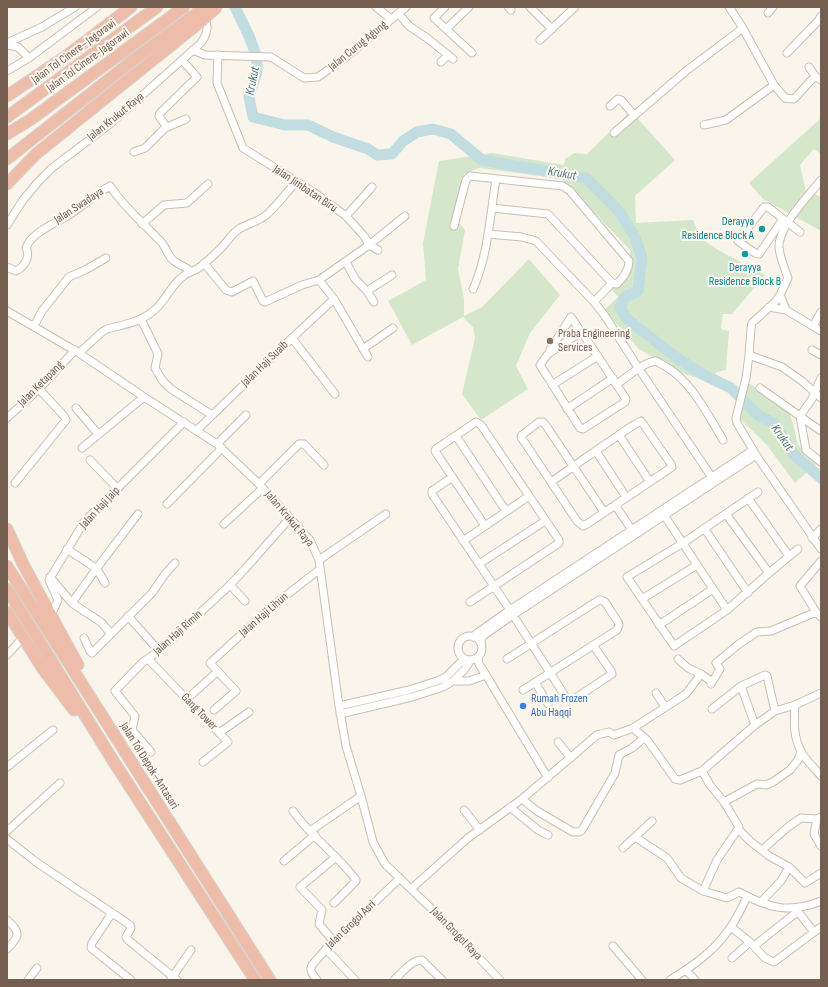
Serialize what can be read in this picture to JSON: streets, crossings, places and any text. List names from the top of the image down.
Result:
{
  "streets": {
    "highway": ["Jalan Tol Cinere–Jagorawi", "Jalan Tol Cinere-Jagorawi", "Jalan Tol Depok–Antasari"],
    "street": [
      "Jalan Curug Agung",
      "Jalan Krukut Raya",
      "Jalan Jimbatan Biru",
      "Jalan Swadaya",
      "Jalan Haji Suaib",
      "Jalan Ketapang",
      "Jalan Haji Jaip",
      "Jalan Haji Lihun",
      "Jalan Haji Rimin",
      "Gang Tower",
      "Jalan Grogol Asri",
      "Jalan Grogol Raya"
    ]
  },
  "crossings": [
    ["Jalan Curug Agung", "Jalan Krukut Raya"],
    ["Jalan Curug Agung", "Jalan Jimbatan Biru"],
    ["Jalan Krukut Raya", "Jalan Haji Suaib"],
    ["Jalan Krukut Raya", "Jalan Ketapang"],
    ["Jalan Krukut Raya", "Jalan Haji Jaip"],
    ["Jalan Krukut Raya", "Jalan Haji Lihun"],
    ["Jalan Krukut Raya", "Jalan Haji Rimin"],
    ["Jalan Krukut Raya", "Jalan Grogol Asri"],
    ["Jalan Krukut Raya", "Jalan Grogol Raya"],
    ["Jalan Jimbatan Biru", "Jalan Ketapang"],
    ["Jalan Swadaya", "Jalan Ketapang"],
    ["Jalan Haji Rimin", "Gang Tower"]
  ],
  "water": ["Krukut"],
  "places": [
    "Derayya Residence Block A",
    "Derayya Residence Block B",
    "Praba Engineering Services",
    "Rumah Frozen Abu Haqqi"
  ]
}
